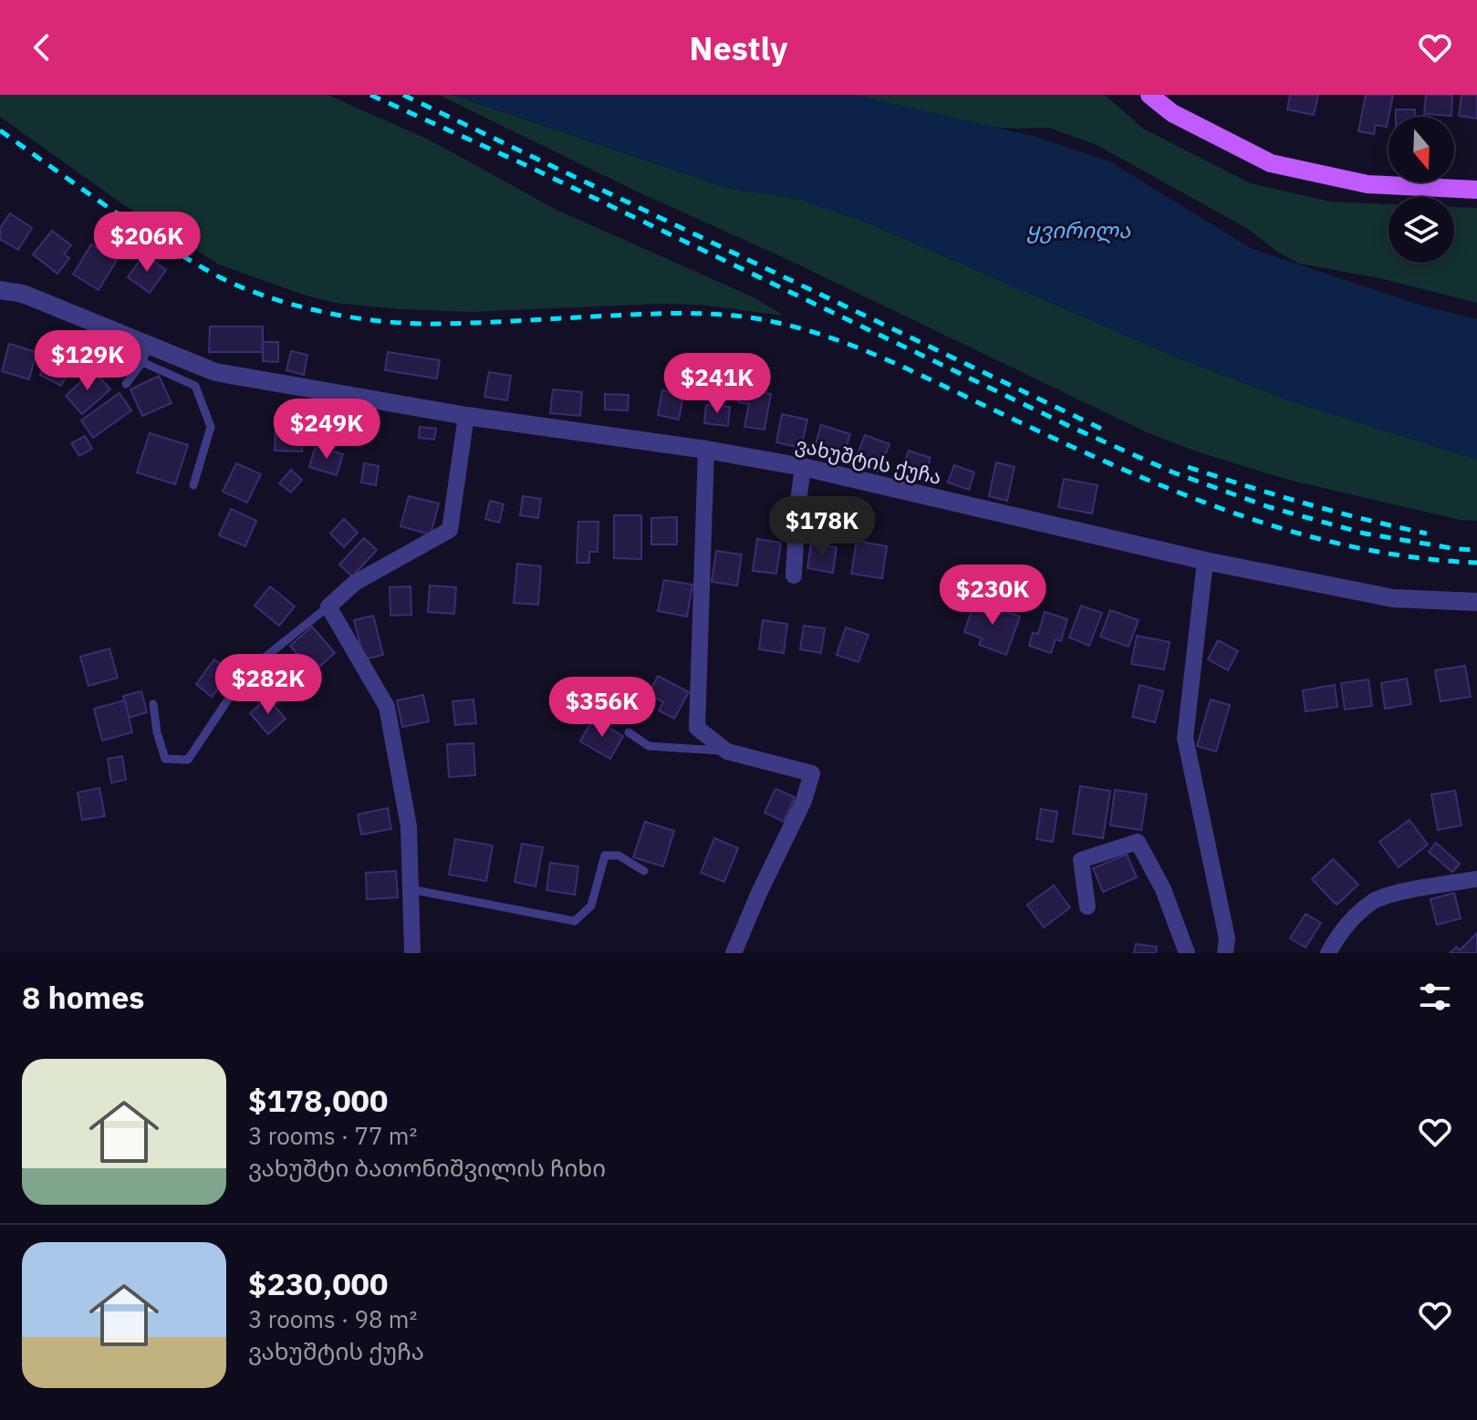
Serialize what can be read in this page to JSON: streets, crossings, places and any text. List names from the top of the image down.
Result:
{
  "streets": {
    "street": ["ვახუშტის ქუჩა"]
  },
  "water": ["ყვირილა"],
  "north": "bottom",
  "page": {
    "header": "Nestly",
    "price": [
      "$206K",
      "$129K",
      "$241K",
      "$249K",
      "$178K",
      "$230K",
      "$282K",
      "$356K"
    ],
    "heading": "8 homes",
    "list": [
      {
        "name": "$178,000",
        "note": "3 rooms · 77 m² · ვახუშტი ბათონიშვილის ჩიხი"
      },
      {
        "name": "$230,000",
        "note": "3 rooms · 98 m² · ვახუშტის ქუჩა"
      }
    ]
  }
}
